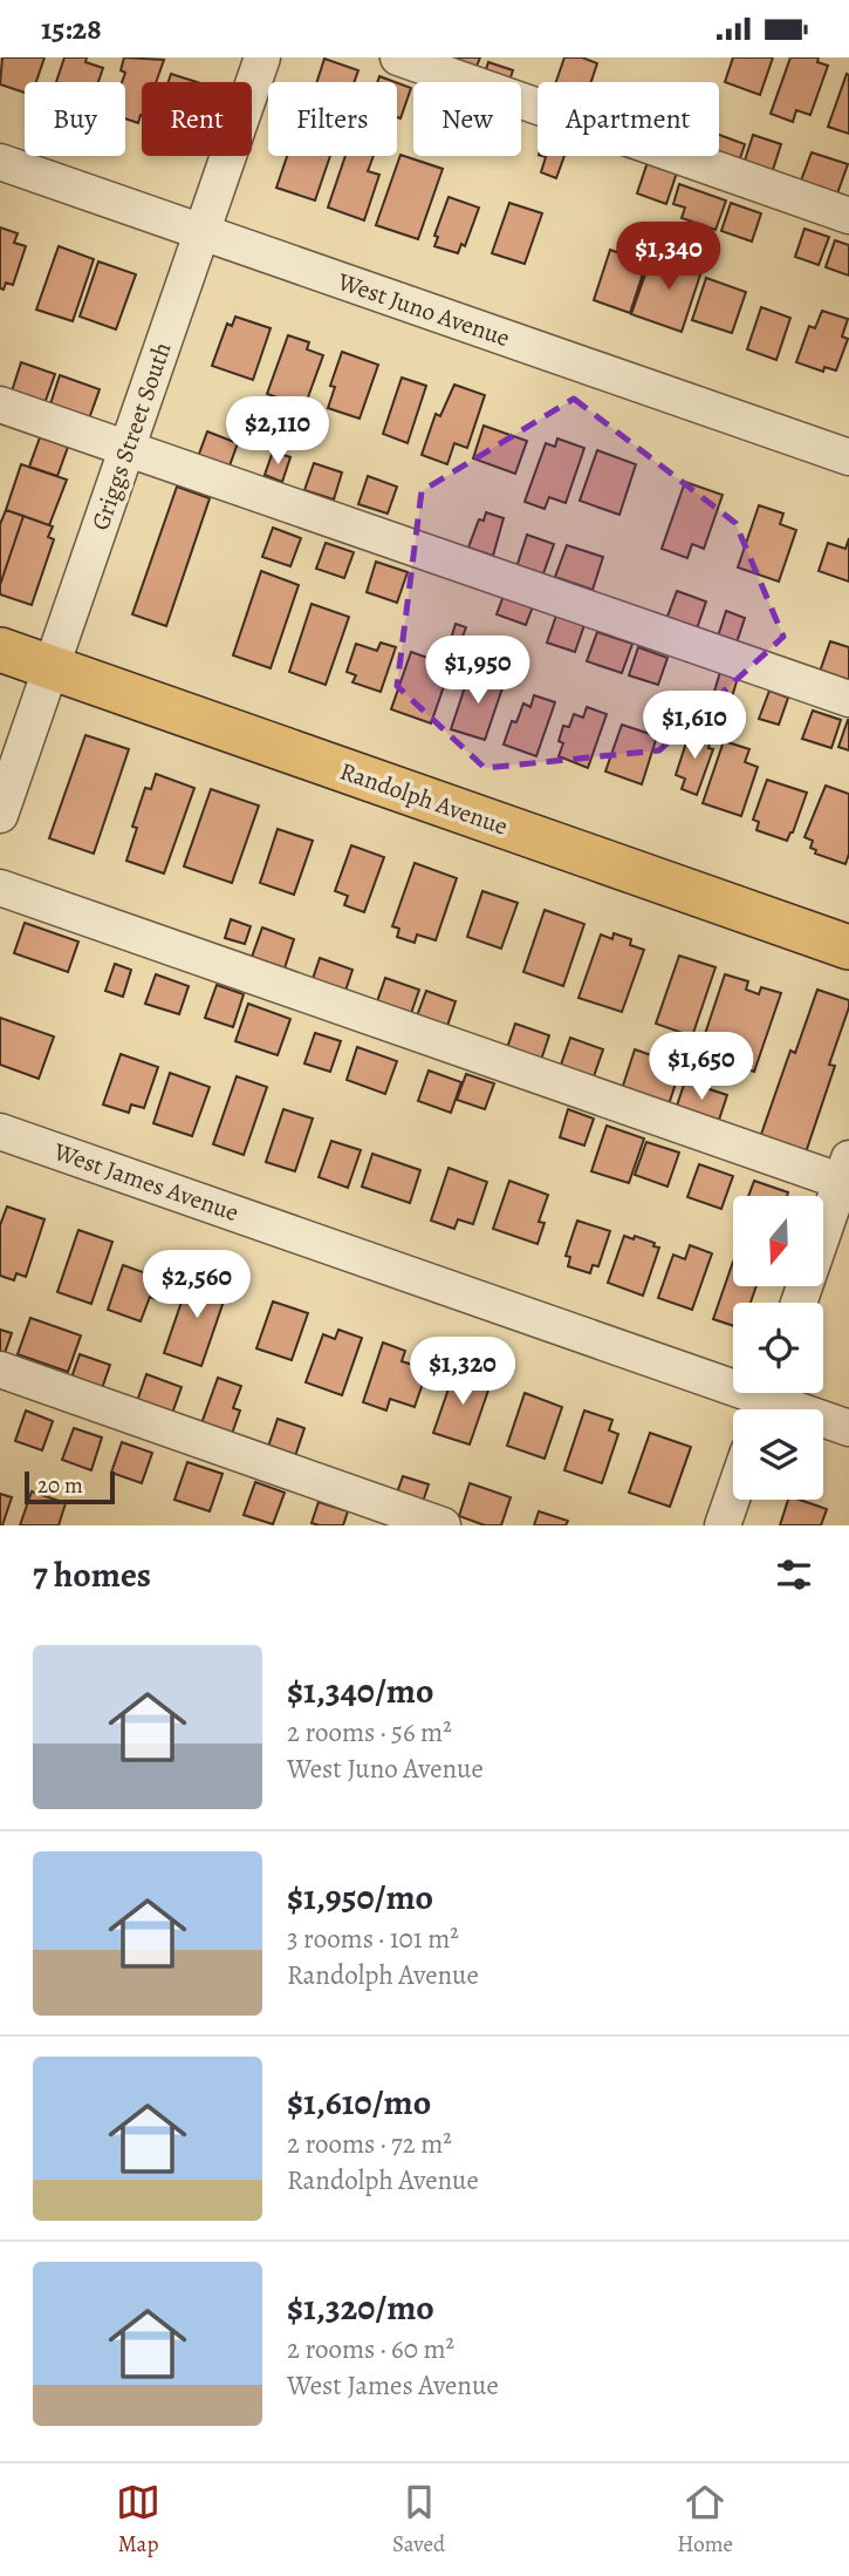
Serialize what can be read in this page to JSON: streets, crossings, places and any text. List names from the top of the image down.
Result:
{
  "streets": {
    "main road": ["Randolph Avenue"],
    "street": ["West Juno Avenue", "Griggs Street South", "West James Avenue"]
  },
  "crossings": [
    ["West Juno Avenue", "Griggs Street South"],
    ["Griggs Street South", "Randolph Avenue"]
  ],
  "scale_bar": "20 m",
  "north": "bottom",
  "page": {
    "status": "15:28",
    "chip": [
      "Buy",
      "Rent",
      "Filters",
      "New",
      "Apartment"
    ],
    "price": [
      "$1,340",
      "$2,110",
      "$1,950",
      "$1,610",
      "$1,650",
      "$2,560",
      "$1,320"
    ],
    "scale": "20 m",
    "heading": "7 homes",
    "list": [
      {
        "name": "$1,340/mo",
        "note": "2 rooms · 56 m² · West Juno Avenue"
      },
      {
        "name": "$1,950/mo",
        "note": "3 rooms · 101 m² · Randolph Avenue"
      },
      {
        "name": "$1,610/mo",
        "note": "2 rooms · 72 m² · Randolph Avenue"
      },
      {
        "name": "$1,320/mo",
        "note": "2 rooms · 60 m² · West James Avenue"
      }
    ],
    "tabs": ["Map", "Saved", "Home"]
  }
}
